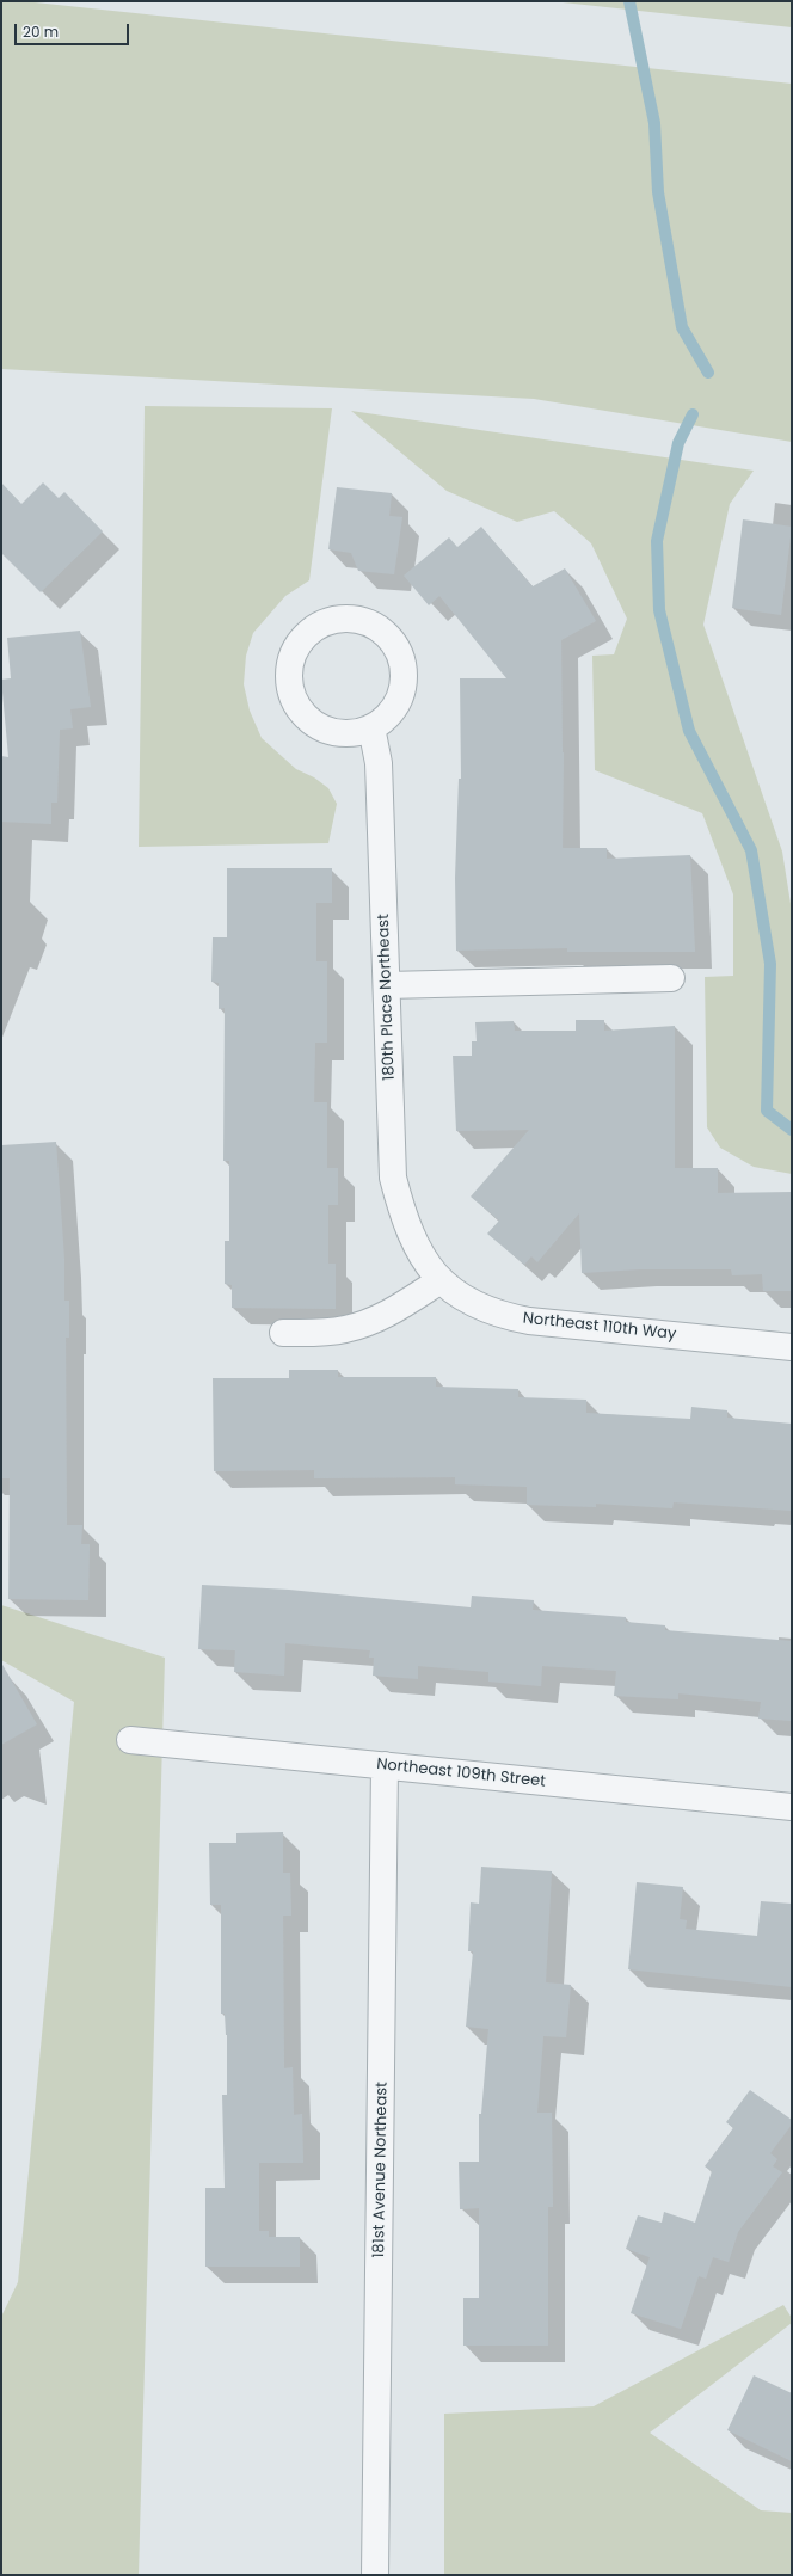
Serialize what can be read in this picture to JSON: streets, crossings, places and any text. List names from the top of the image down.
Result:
{
  "streets": {
    "street": [
      "180th Place Northeast",
      "Northeast 110th Way",
      "Northeast 109th Street",
      "181st Avenue Northeast"
    ]
  },
  "crossings": [
    ["180th Place Northeast", "Northeast 110th Way"],
    ["Northeast 109th Street", "181st Avenue Northeast"]
  ],
  "scale_bar": "20 m"
}
